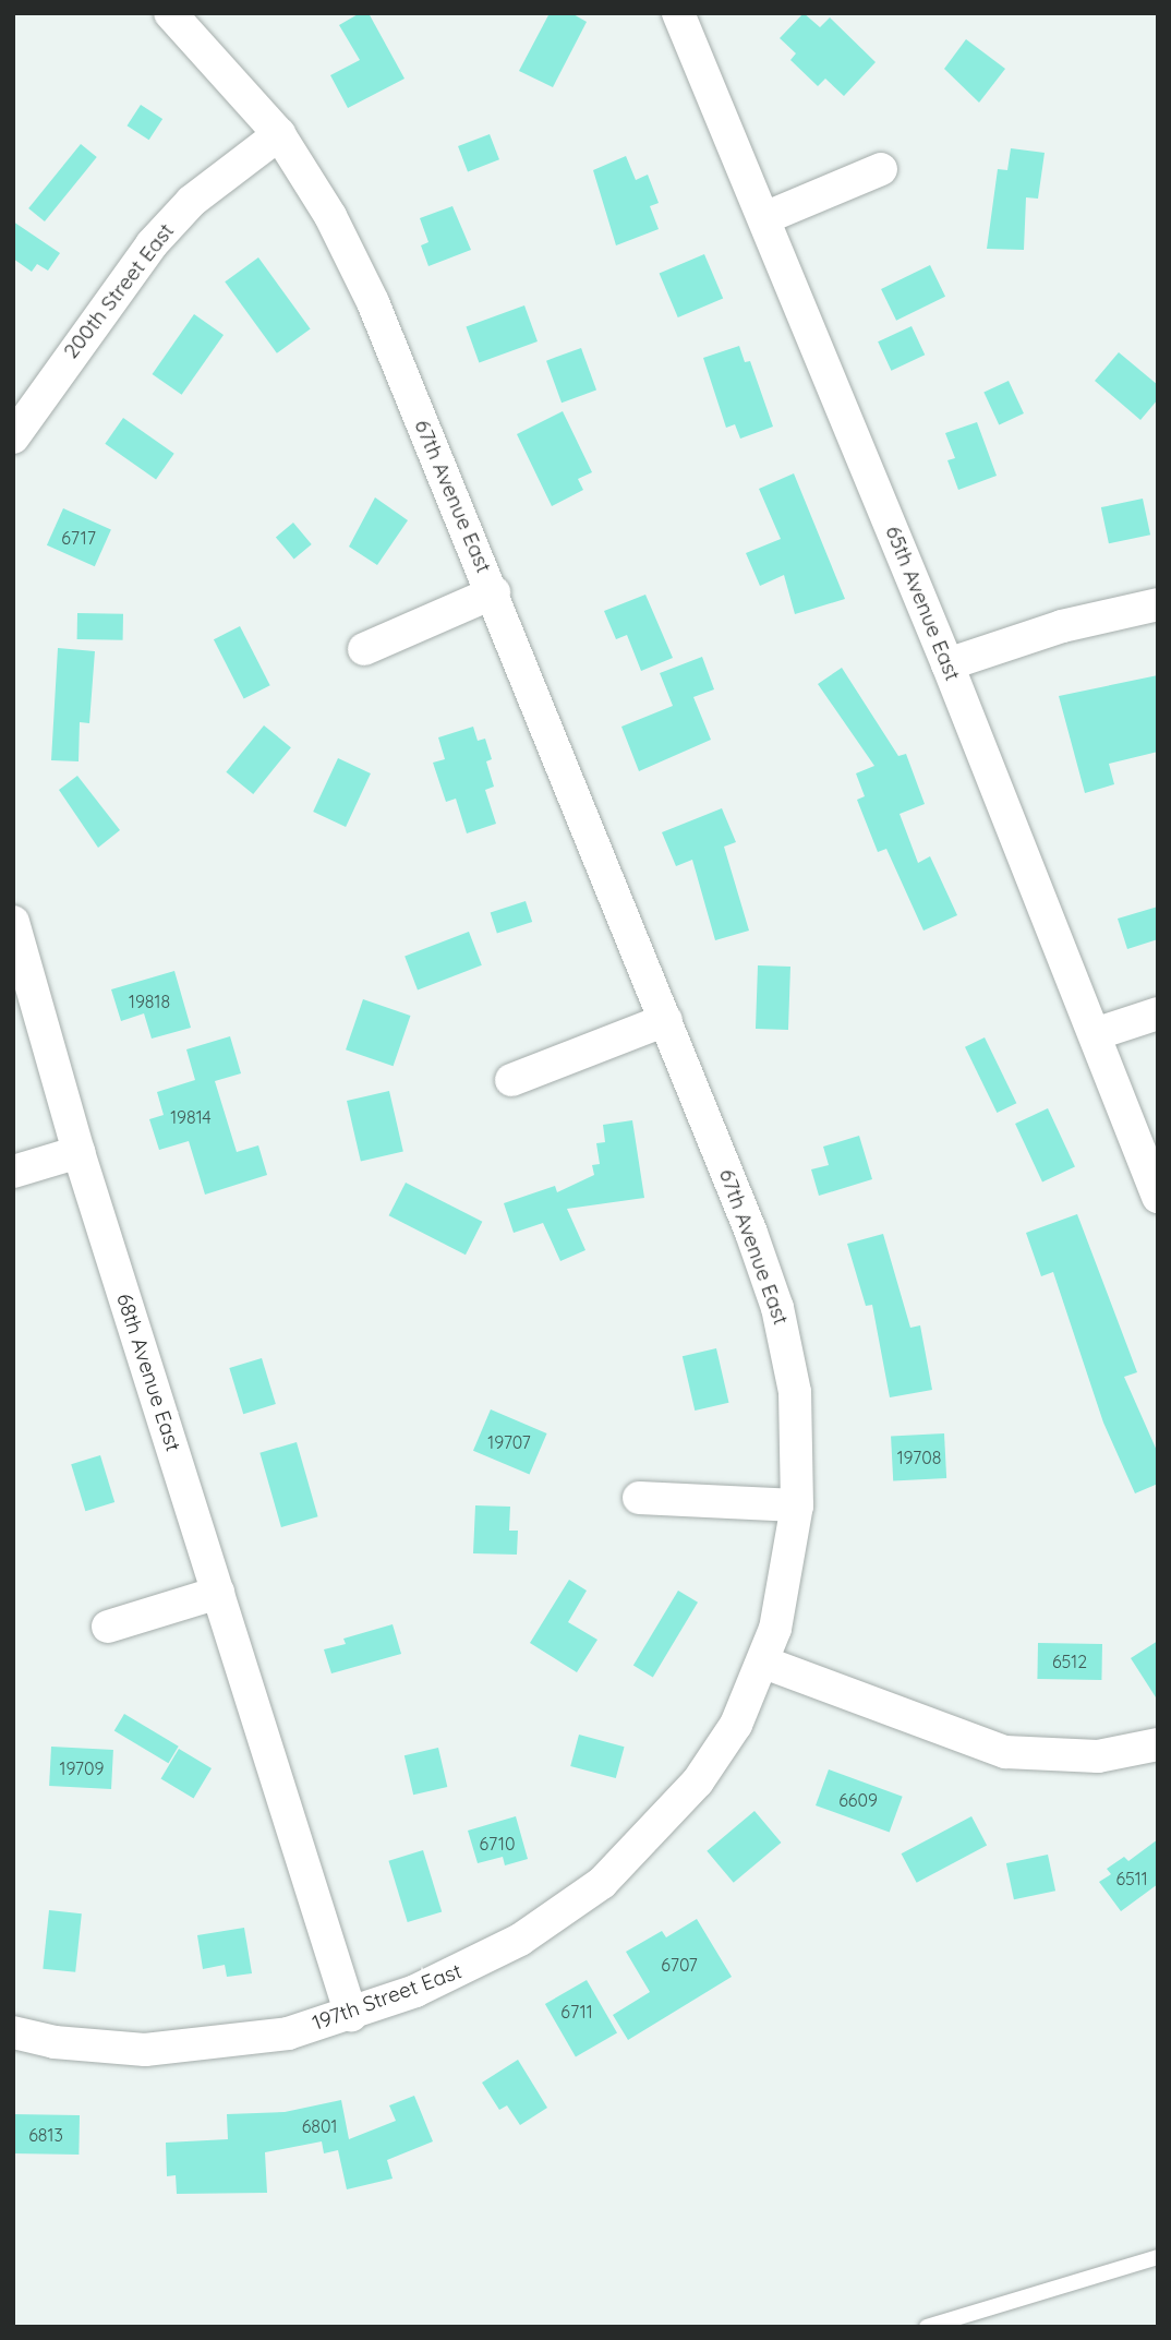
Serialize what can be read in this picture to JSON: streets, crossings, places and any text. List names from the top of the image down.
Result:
{
  "streets": {
    "street": [
      "200th Street East",
      "67th Avenue East",
      "65th Avenue East",
      "68th Avenue East",
      "197th Street East"
    ]
  },
  "crossings": [
    ["200th Street East", "67th Avenue East"],
    ["67th Avenue East", "197th Street East"],
    ["68th Avenue East", "197th Street East"]
  ],
  "house_numbers": [
    "6717",
    "19818",
    "19814",
    "19707",
    "19708",
    "6512",
    "19709",
    "6609",
    "6710",
    "6511",
    "6707",
    "6711",
    "6801",
    "6813"
  ]
}
